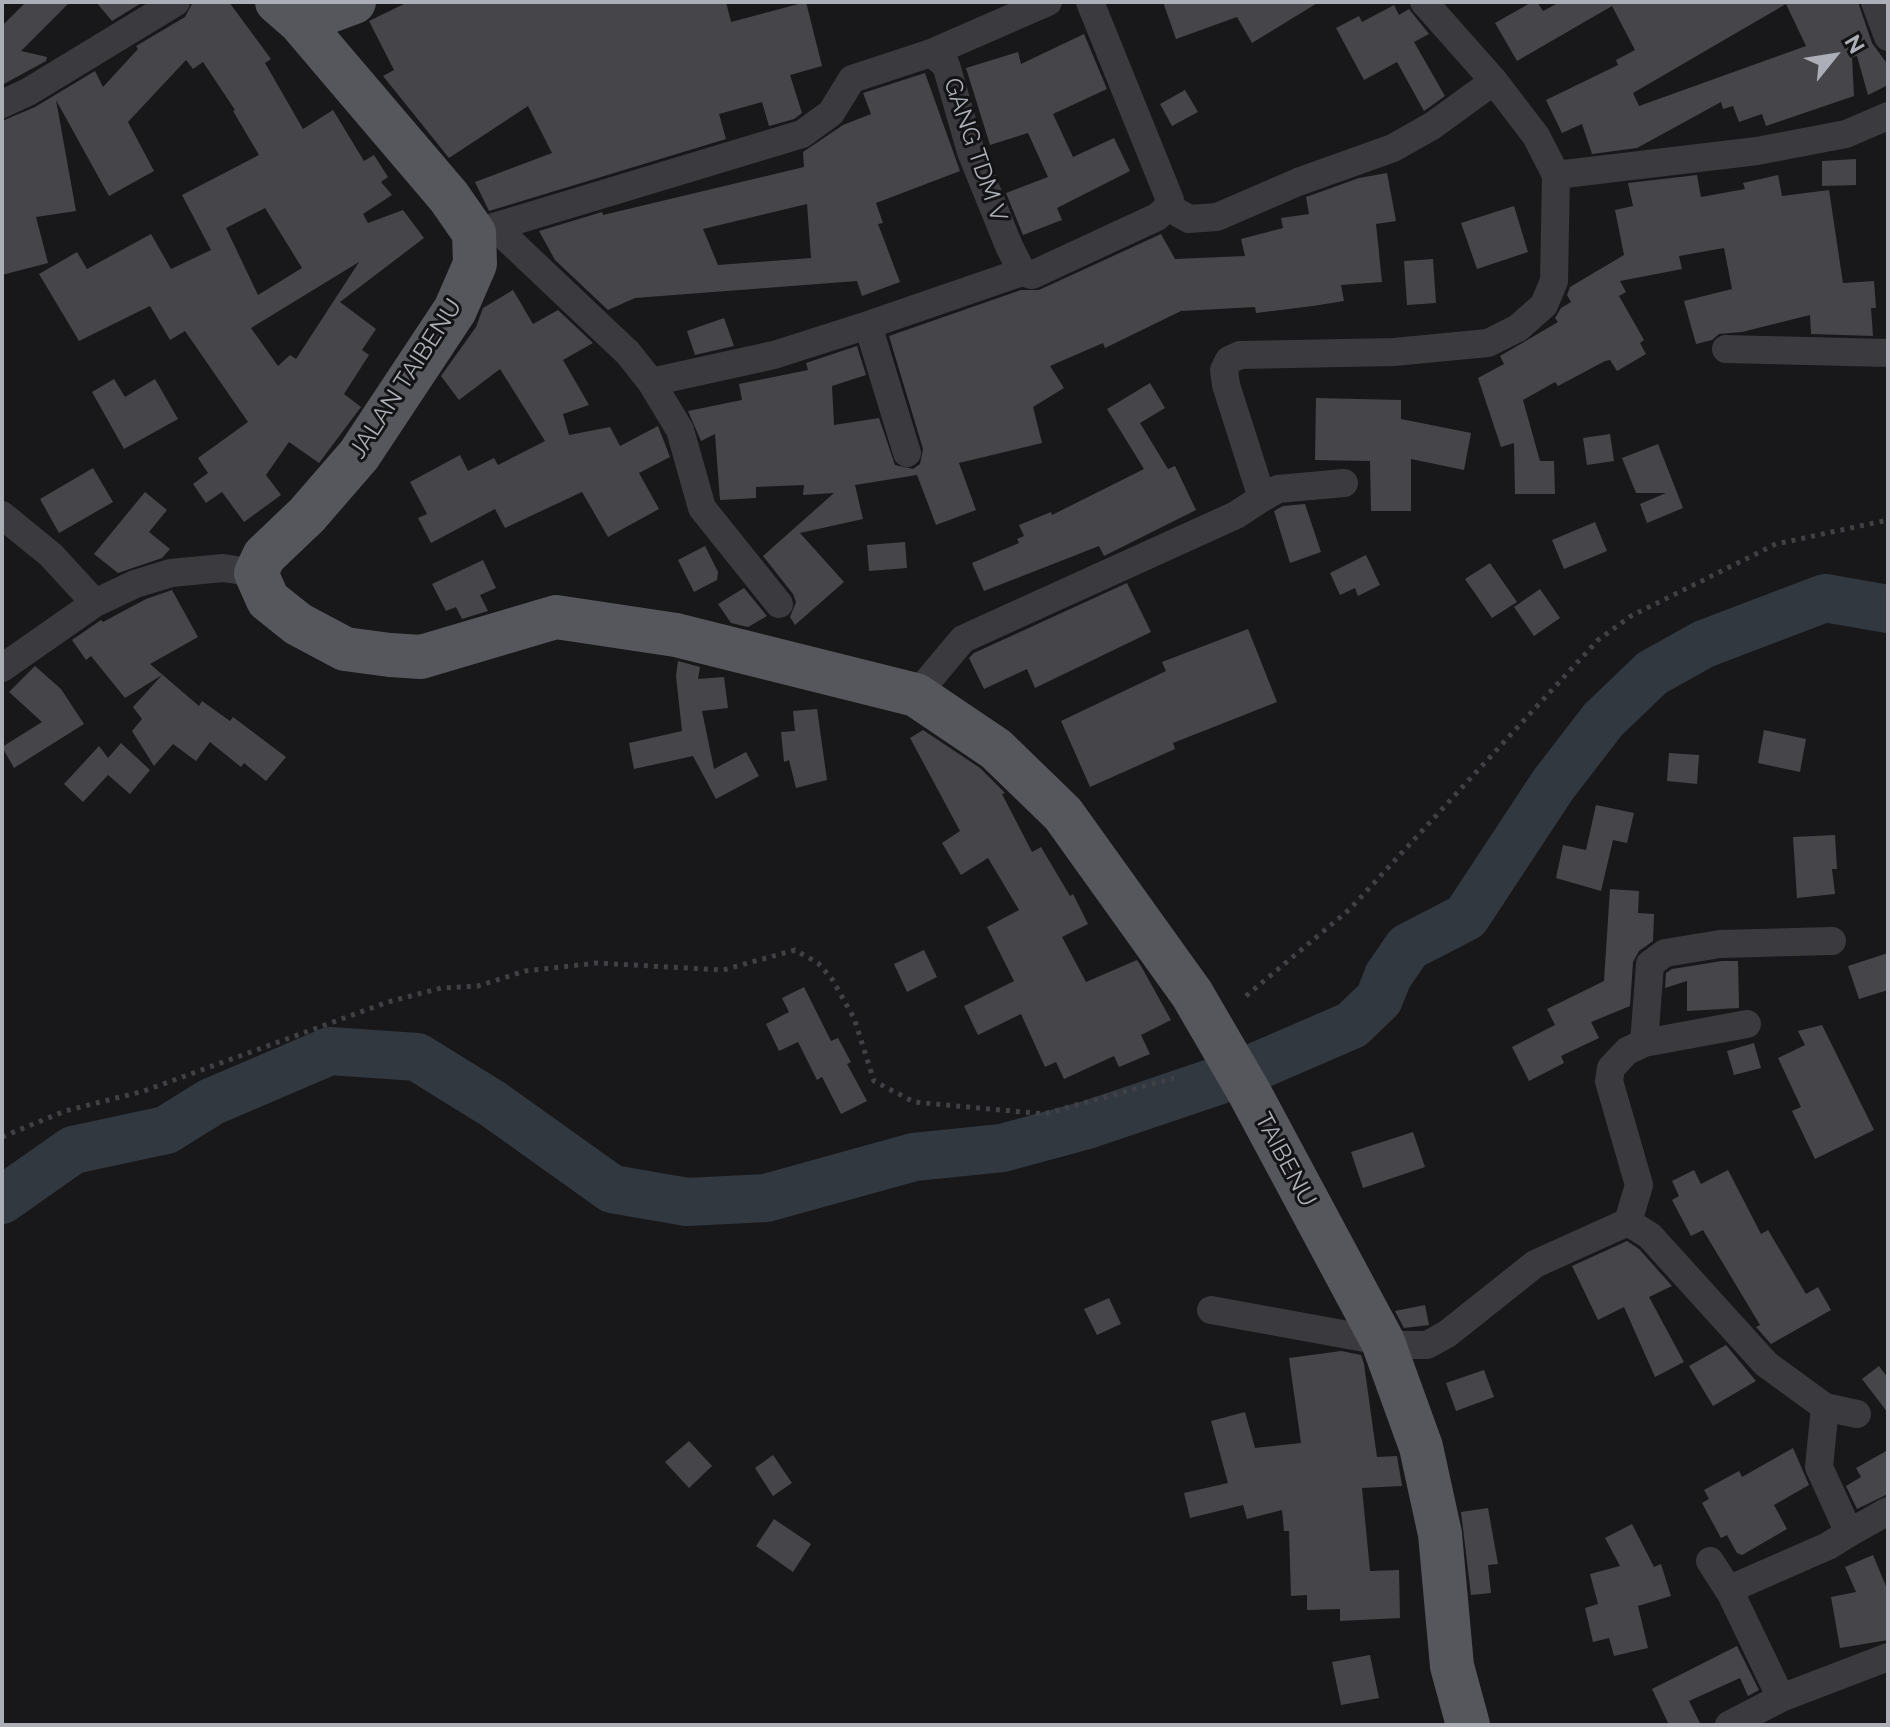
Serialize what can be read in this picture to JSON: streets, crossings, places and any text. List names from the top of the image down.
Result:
{
  "streets": {
    "main road": ["JALAN TAIBENU", "TAIBENU"],
    "street": ["GANG TDM V"]
  },
  "crossings": [
    ["GANG TDM V", "JALAN TAIBENU"],
    ["JALAN TAIBENU", "TAIBENU"]
  ],
  "north": "top right"
}
